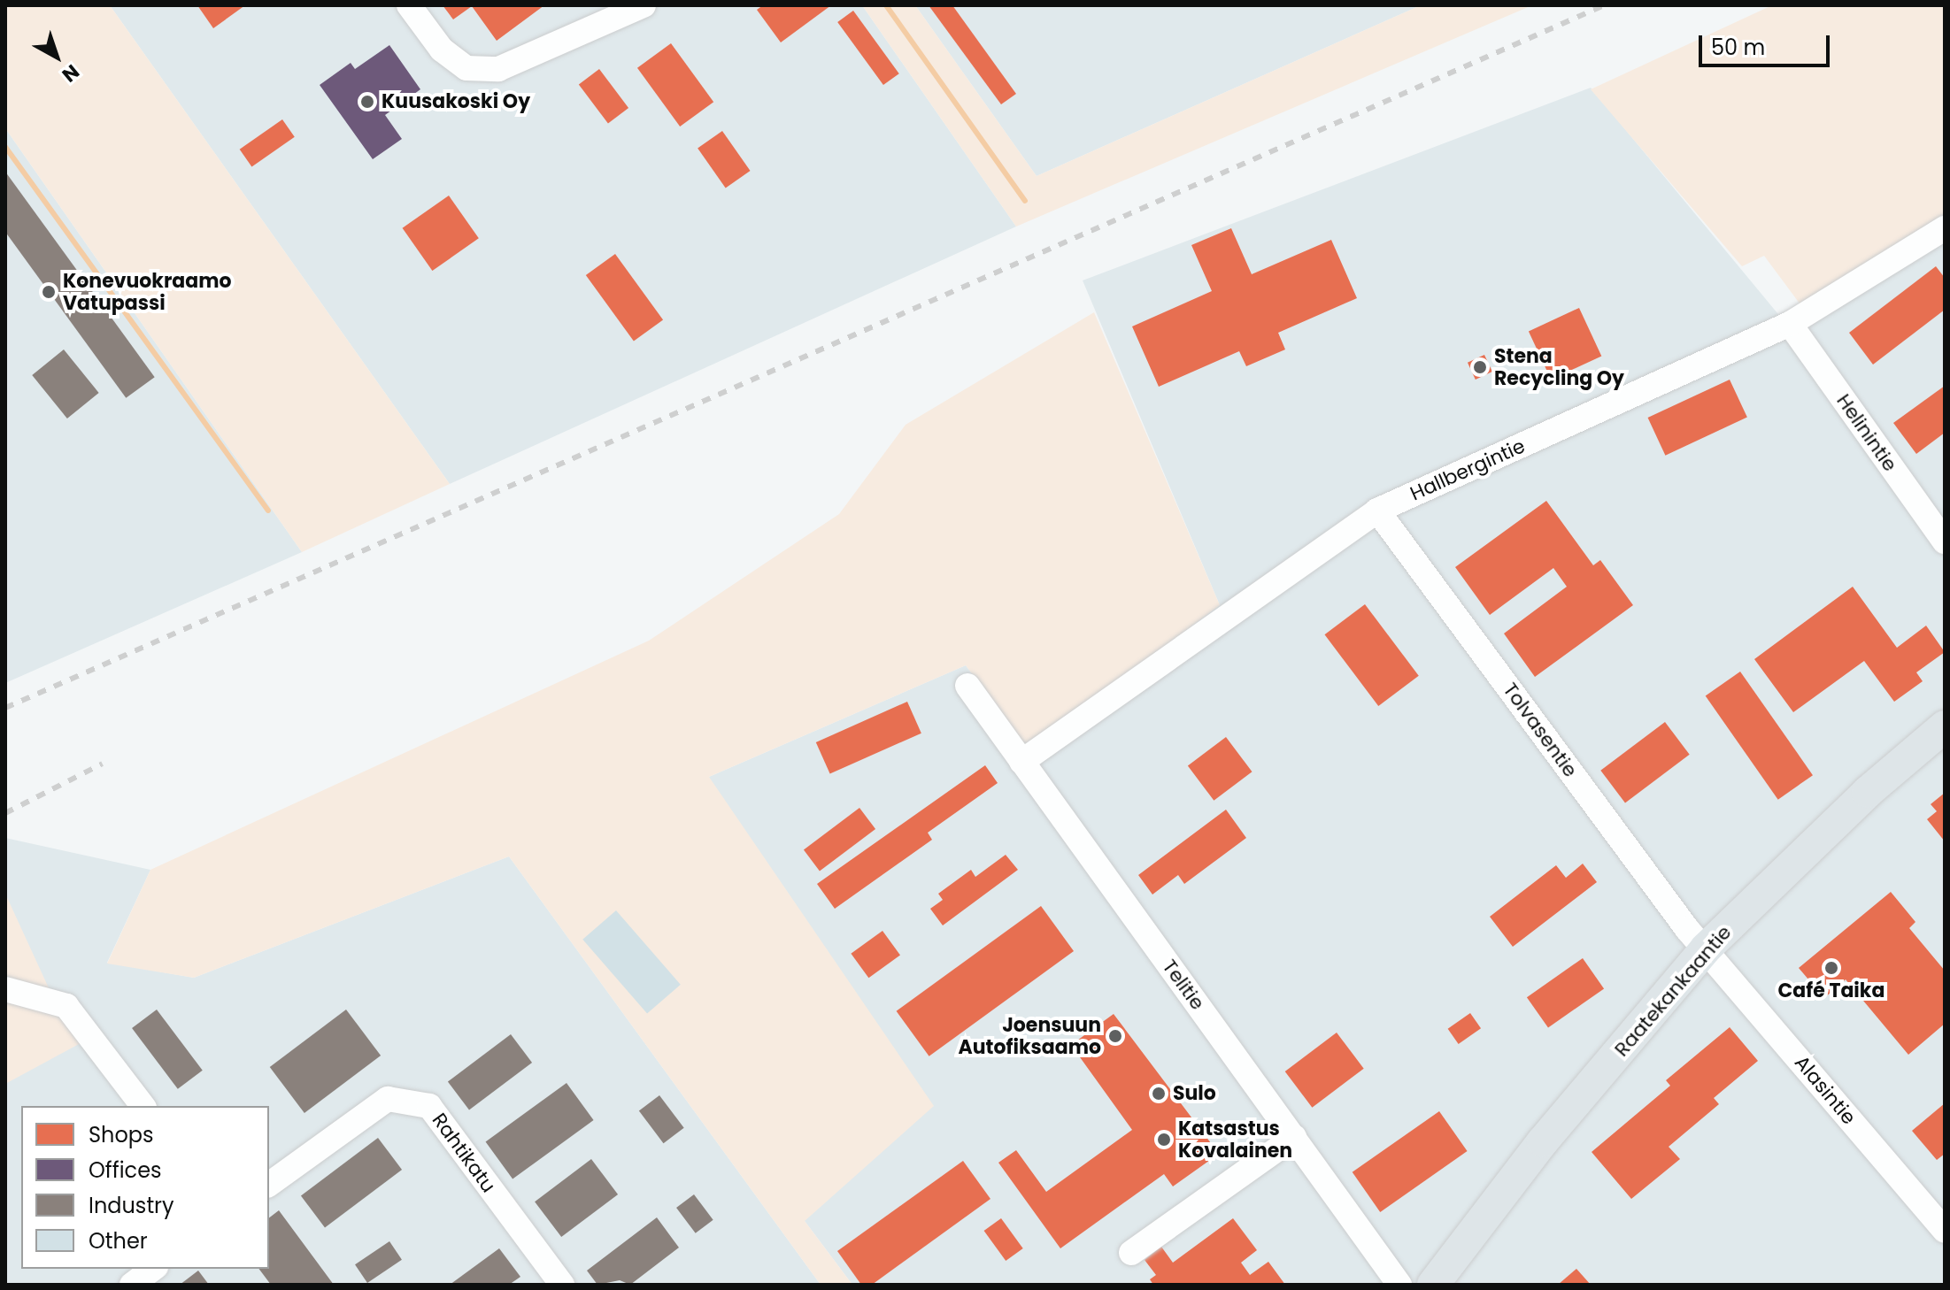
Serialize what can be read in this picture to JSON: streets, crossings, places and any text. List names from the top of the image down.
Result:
{
  "streets": {
    "main road": ["Raatekankaantie"],
    "street": [
      "Helinintie",
      "Hallbergintie",
      "Tolvasentie",
      "Telitie",
      "Alasintie",
      "Rahtikatu"
    ]
  },
  "crossings": [
    ["Helinintie", "Hallbergintie"],
    ["Hallbergintie", "Tolvasentie"],
    ["Hallbergintie", "Telitie"],
    ["Tolvasentie", "Raatekankaantie"],
    ["Tolvasentie", "Alasintie"],
    ["Raatekankaantie", "Alasintie"]
  ],
  "places": [
    "Kuusakoski Oy",
    "Konevuokraamo Vatupassi",
    "Stena Recycling Oy",
    "Café Taika",
    "Joensuun Autofiksaamo",
    "Sulo",
    "Katsastus Kovalainen"
  ],
  "legend": [
    "Shops",
    "Offices",
    "Industry",
    "Other"
  ],
  "scale_bar": "50 m",
  "north": "bottom right"
}
